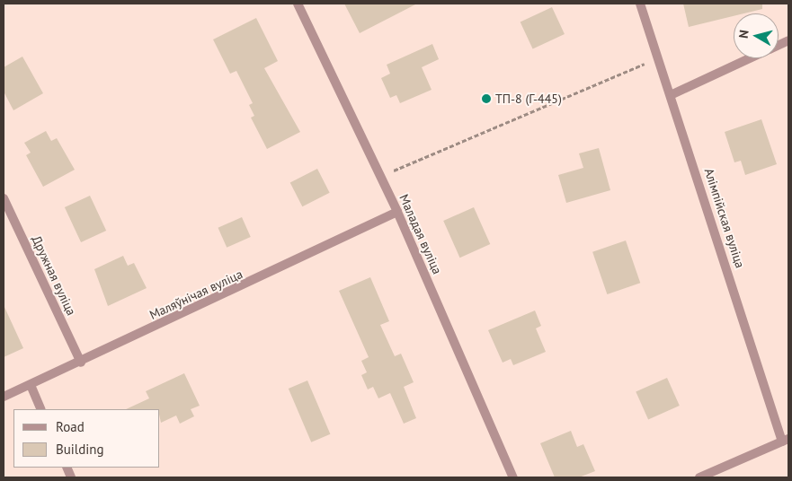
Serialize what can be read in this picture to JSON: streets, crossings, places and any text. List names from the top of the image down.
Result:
{
  "streets": {
    "street": [
      "Алімпійская вуліца",
      "Маладая вуліца",
      "Дружная вуліца",
      "Маляўнічая вуліца"
    ]
  },
  "crossings": [
    ["Маладая вуліца", "Маляўнічая вуліца"],
    ["Дружная вуліца", "Маляўнічая вуліца"]
  ],
  "places": ["ТП-8 (Г-445)"],
  "legend": ["Road", "Building"],
  "north": "left"
}
